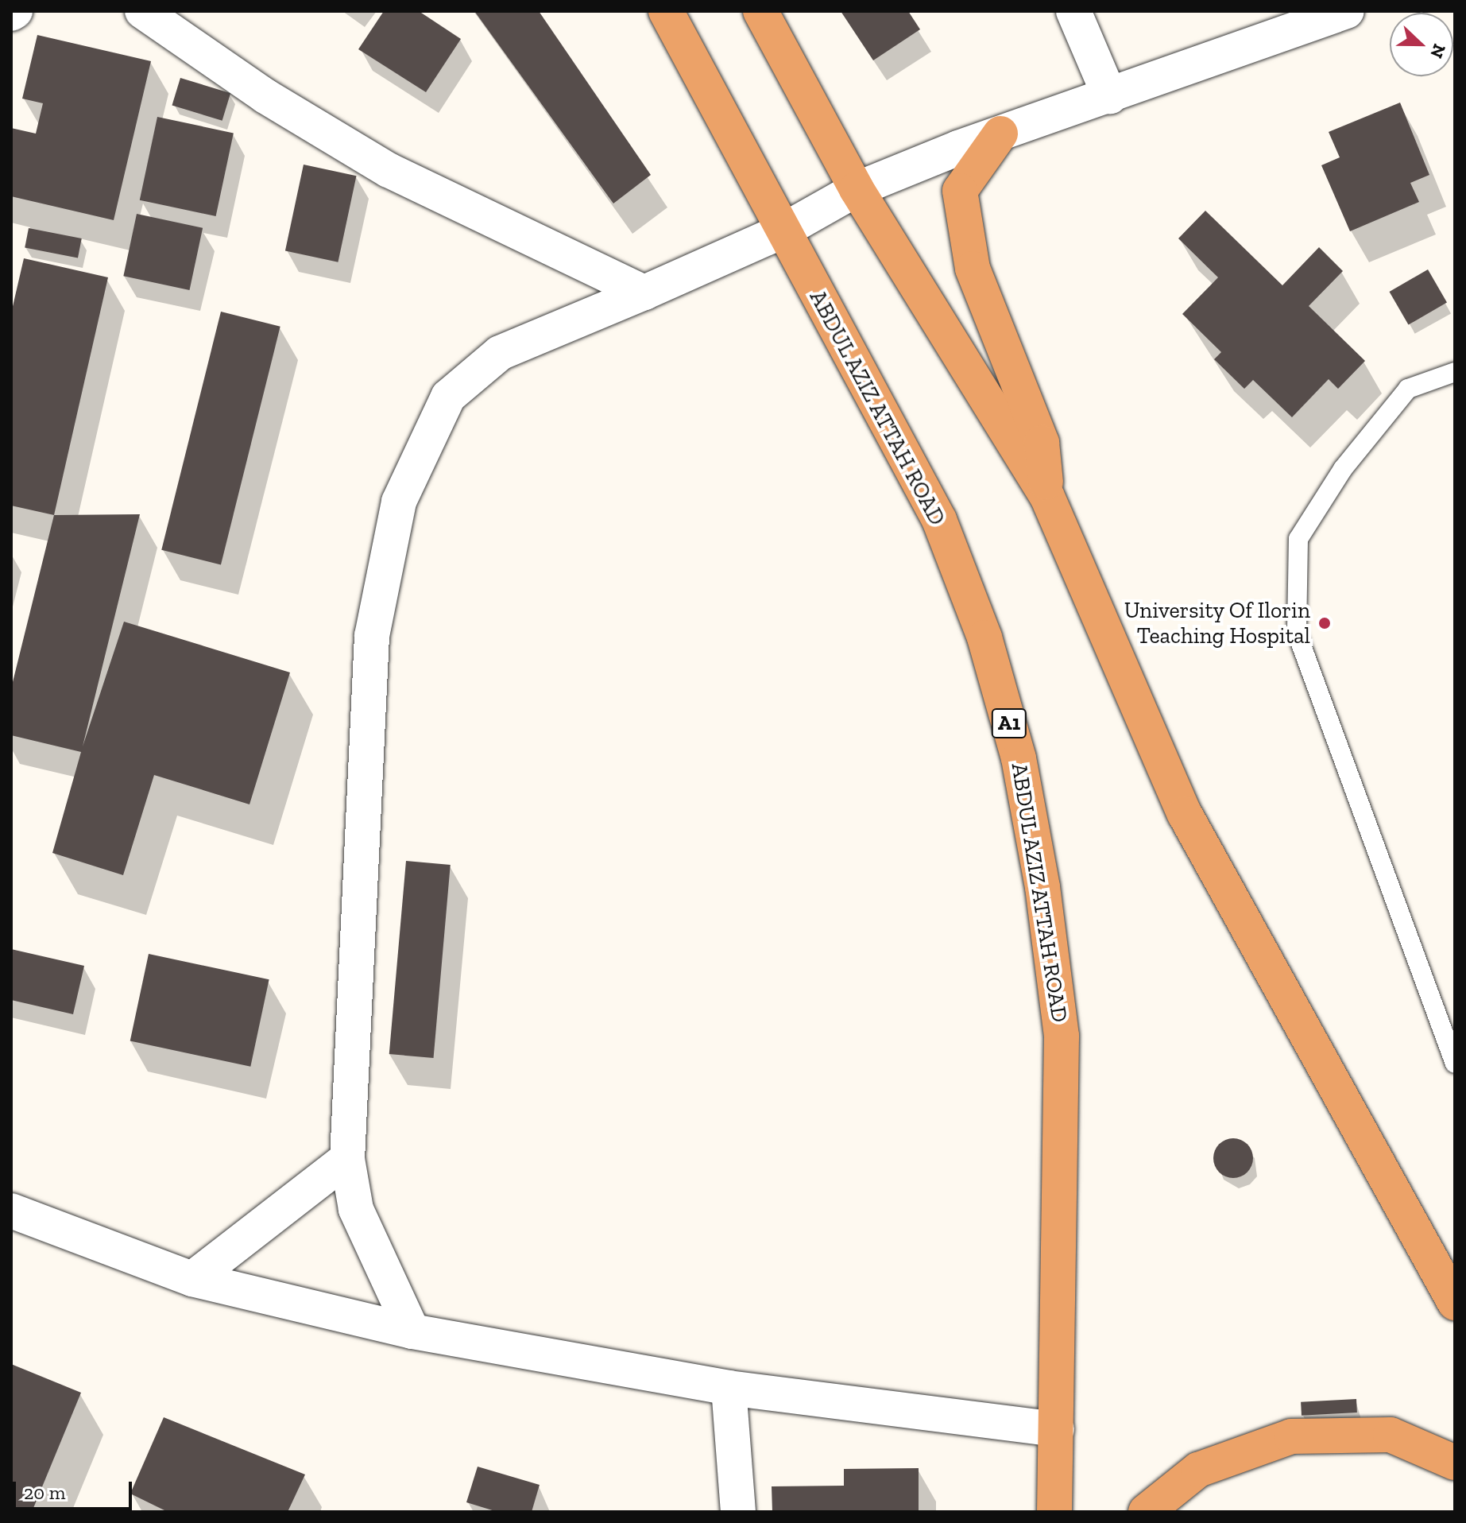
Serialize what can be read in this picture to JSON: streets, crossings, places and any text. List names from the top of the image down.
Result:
{
  "streets": {
    "highway": ["ABDUL AZIZ ATTAH ROAD", "A1"]
  },
  "places": ["University Of Ilorin Teaching Hospital"],
  "scale_bar": "20 m",
  "north": "right"
}
